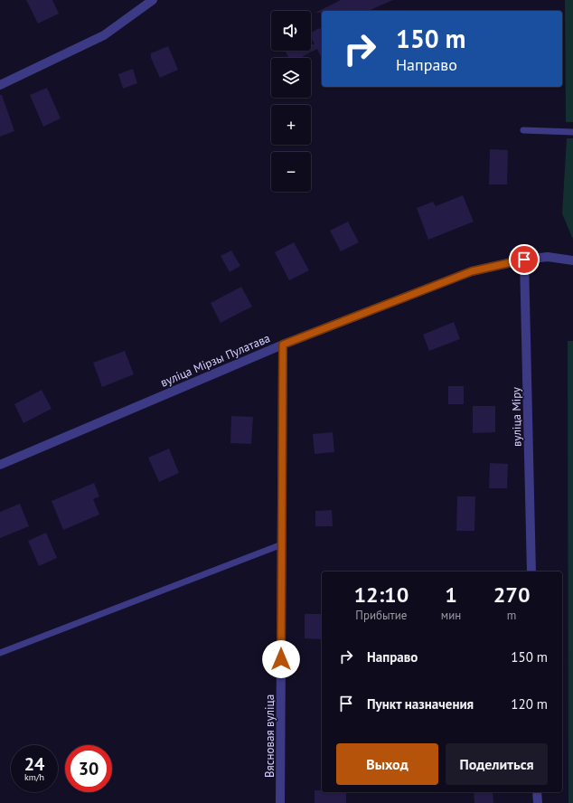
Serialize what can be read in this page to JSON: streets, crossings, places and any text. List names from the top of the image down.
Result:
{
  "streets": {
    "street": ["вуліца Мірзы Пулатава", "вуліца Міру", "Вясновая вуліца"]
  },
  "crossings": [
    ["вуліца Мірзы Пулатава", "вуліца Міру"],
    ["вуліца Мірзы Пулатава", "Вясновая вуліца"]
  ],
  "page": {
    "map_buttons": ["+", "−"],
    "turn": ["150 m", "Направо"],
    "eta": [
      "12:10",
      "Прибытие",
      "1",
      "мин",
      "270",
      "m"
    ],
    "list": [
      {
        "name": "Направо",
        "value": "150 m"
      },
      {
        "name": "Пункт назначения",
        "value": "120 m"
      }
    ],
    "buttons": ["Выход", "Поделиться"],
    "speed": "24 km/h",
    "limit": "30"
  }
}
